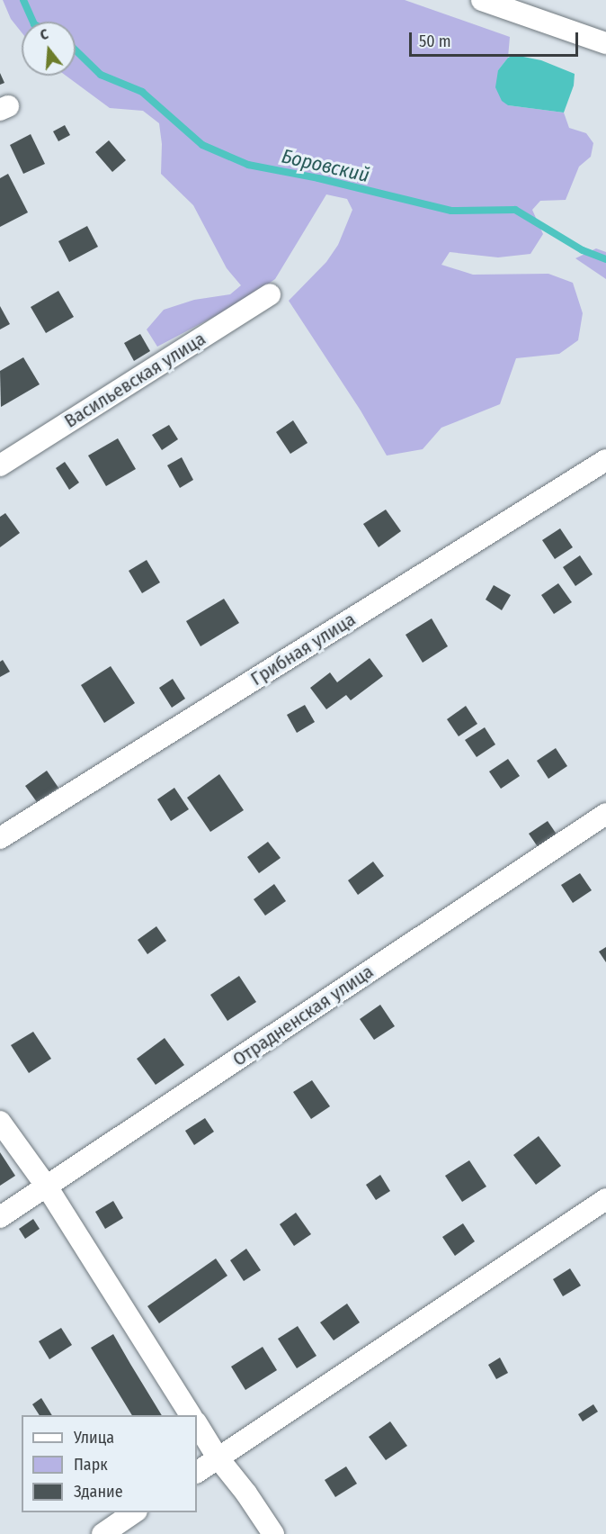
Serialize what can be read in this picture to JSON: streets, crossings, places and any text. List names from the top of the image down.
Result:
{
  "streets": {
    "street": ["Васильевская улица", "Грибная улица", "Отрадненская улица"]
  },
  "water": ["Боровский"],
  "legend": ["Улица", "Парк", "Здание"],
  "scale_bar": "50 m",
  "north": "top"
}
